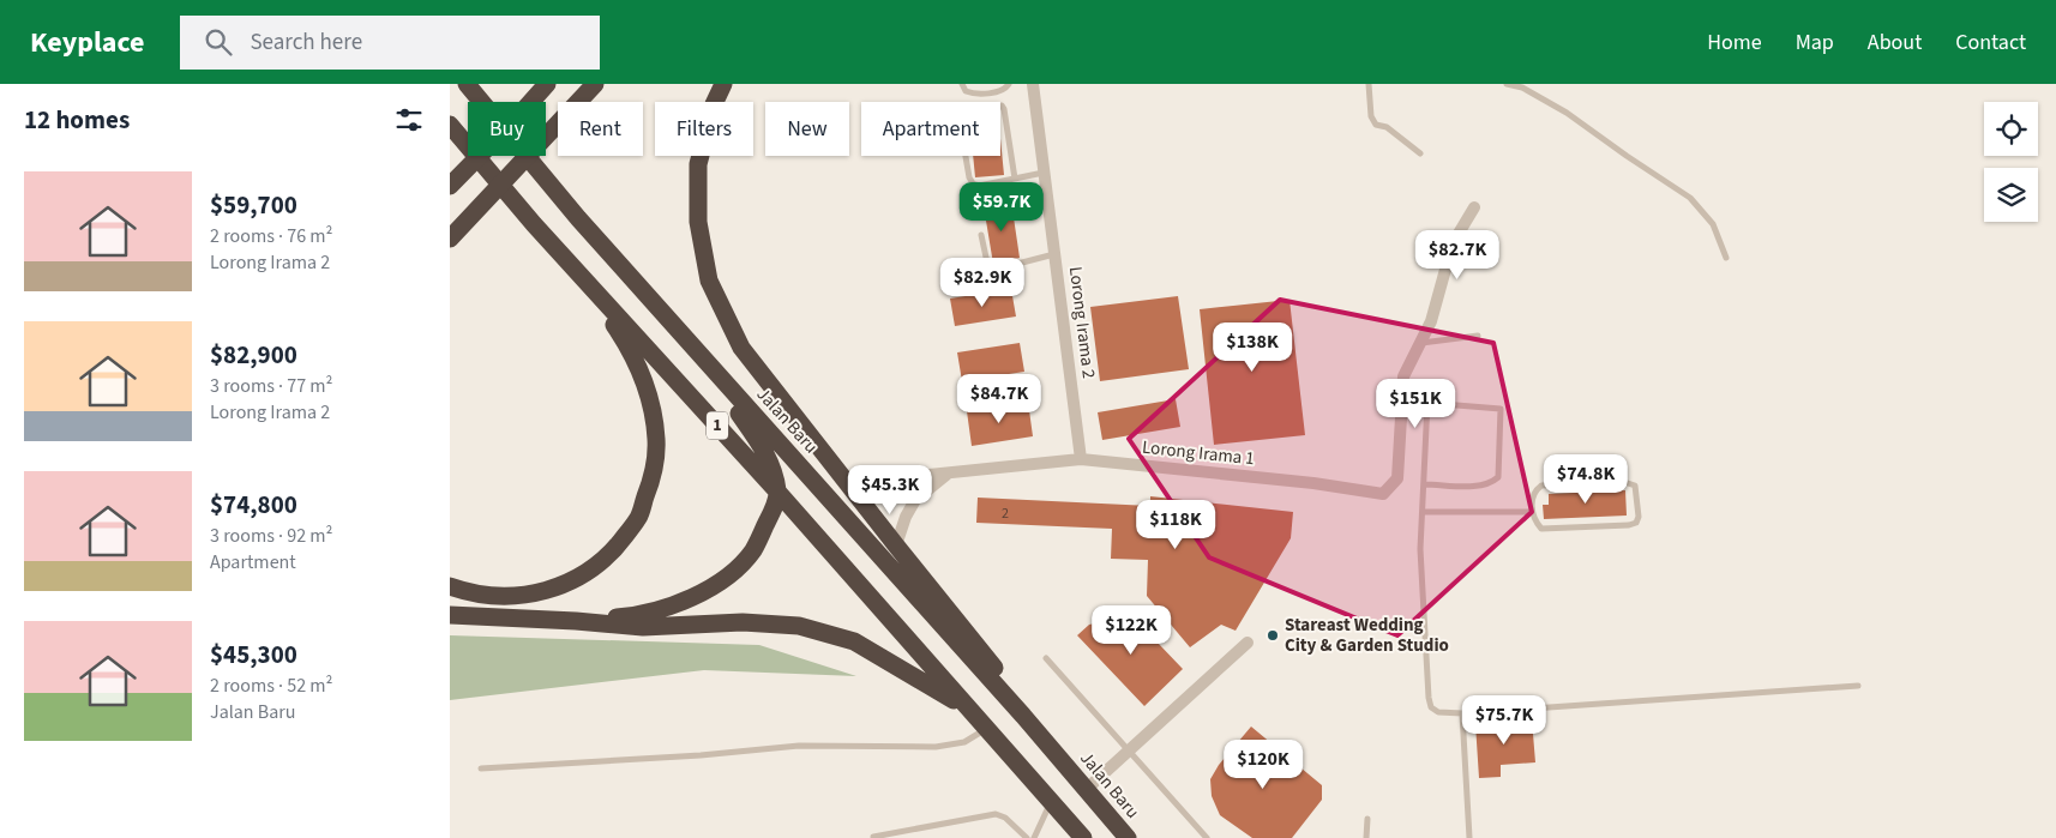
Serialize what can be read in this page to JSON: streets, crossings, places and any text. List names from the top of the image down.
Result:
{
  "streets": {
    "highway": ["Jalan Baru", "1"],
    "street": ["Lorong Irama 2", "Lorong Irama 1"]
  },
  "crossings": [
    ["Lorong Irama 2", "Lorong Irama 1"]
  ],
  "places": ["Stareast Wedding City & Garden Studio"],
  "house_numbers": ["2"],
  "page": {
    "header": "Keyplace",
    "search": "Search here",
    "nav": [
      "Home",
      "Map",
      "About",
      "Contact"
    ],
    "heading": "12 homes",
    "chip": [
      "Buy",
      "Rent",
      "Filters",
      "New",
      "Apartment"
    ],
    "list": [
      {
        "name": "$59,700",
        "note": "2 rooms · 76 m² · Lorong Irama 2"
      },
      {
        "name": "$82,900",
        "note": "3 rooms · 77 m² · Lorong Irama 2"
      },
      {
        "name": "$74,800",
        "note": "3 rooms · 92 m² · Apartment"
      },
      {
        "name": "$45,300",
        "note": "2 rooms · 52 m² · Jalan Baru"
      }
    ],
    "price": [
      "$59.7K",
      "$82.7K",
      "$82.9K",
      "$138K",
      "$84.7K",
      "$151K",
      "$74.8K",
      "$45.3K",
      "$118K",
      "$122K",
      "$75.7K",
      "$120K"
    ]
  }
}
